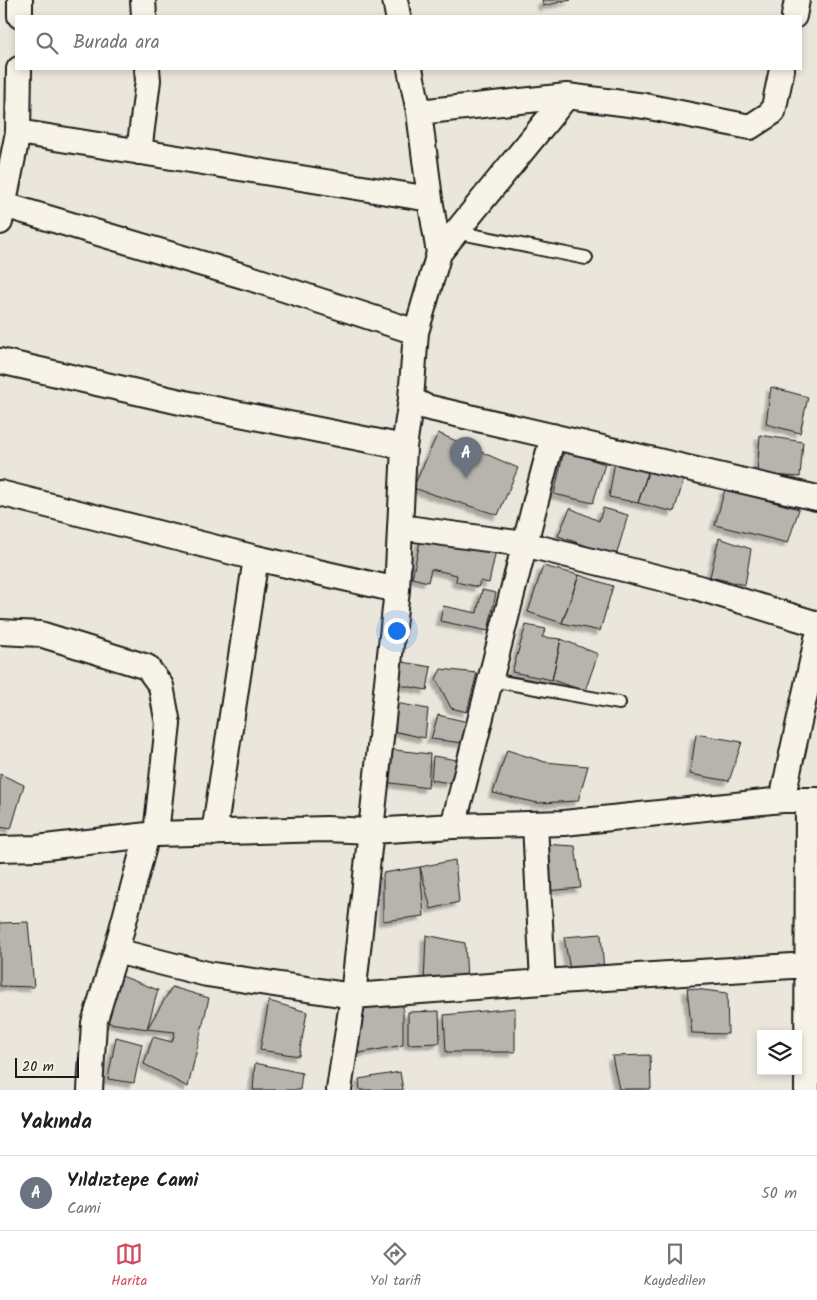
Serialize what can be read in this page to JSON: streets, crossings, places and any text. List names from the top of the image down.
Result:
{
  "scale_bar": "20 m",
  "page": {
    "search": "Burada ara",
    "pins": "A",
    "scale": "20 m",
    "heading": "Yakında",
    "list": [
      {
        "mark": "A",
        "name": "Yıldıztepe Cami",
        "note": "Cami",
        "value": "50 m"
      }
    ],
    "nav": ["Harita", "Yol tarifi", "Kaydedilen"]
  }
}
